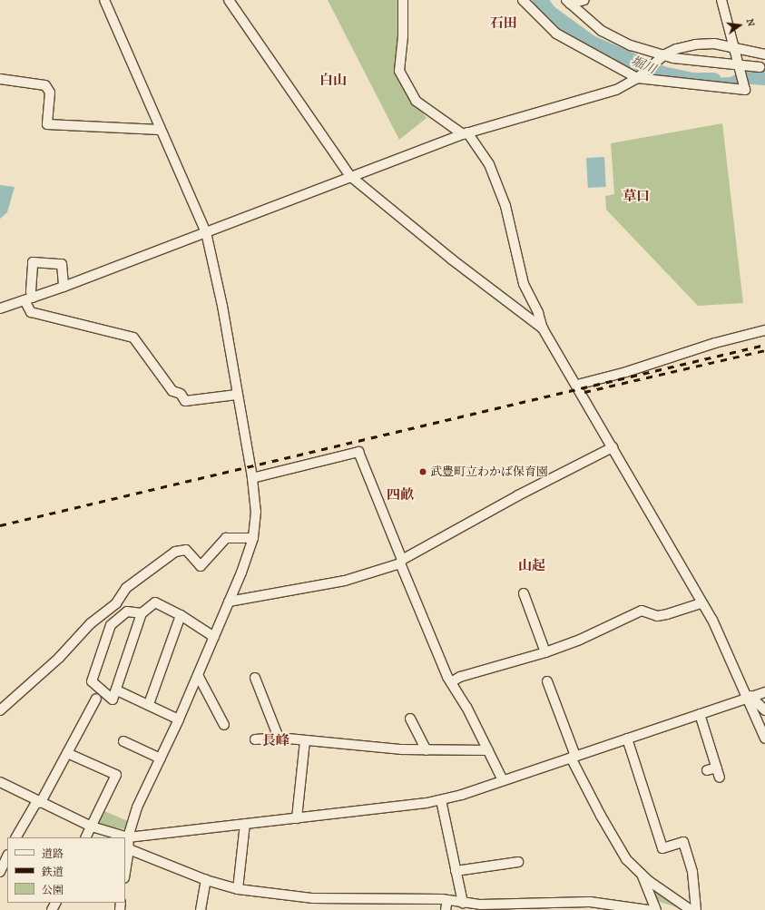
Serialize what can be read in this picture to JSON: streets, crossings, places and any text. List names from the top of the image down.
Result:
{
  "districts": [
    "石田",
    "白山",
    "草口",
    "四畝",
    "山起",
    "長峰"
  ],
  "water": ["堀川"],
  "places": ["武豊町立わかば保育園"],
  "legend": ["道路", "鉄道", "公園"],
  "north": "right"
}
